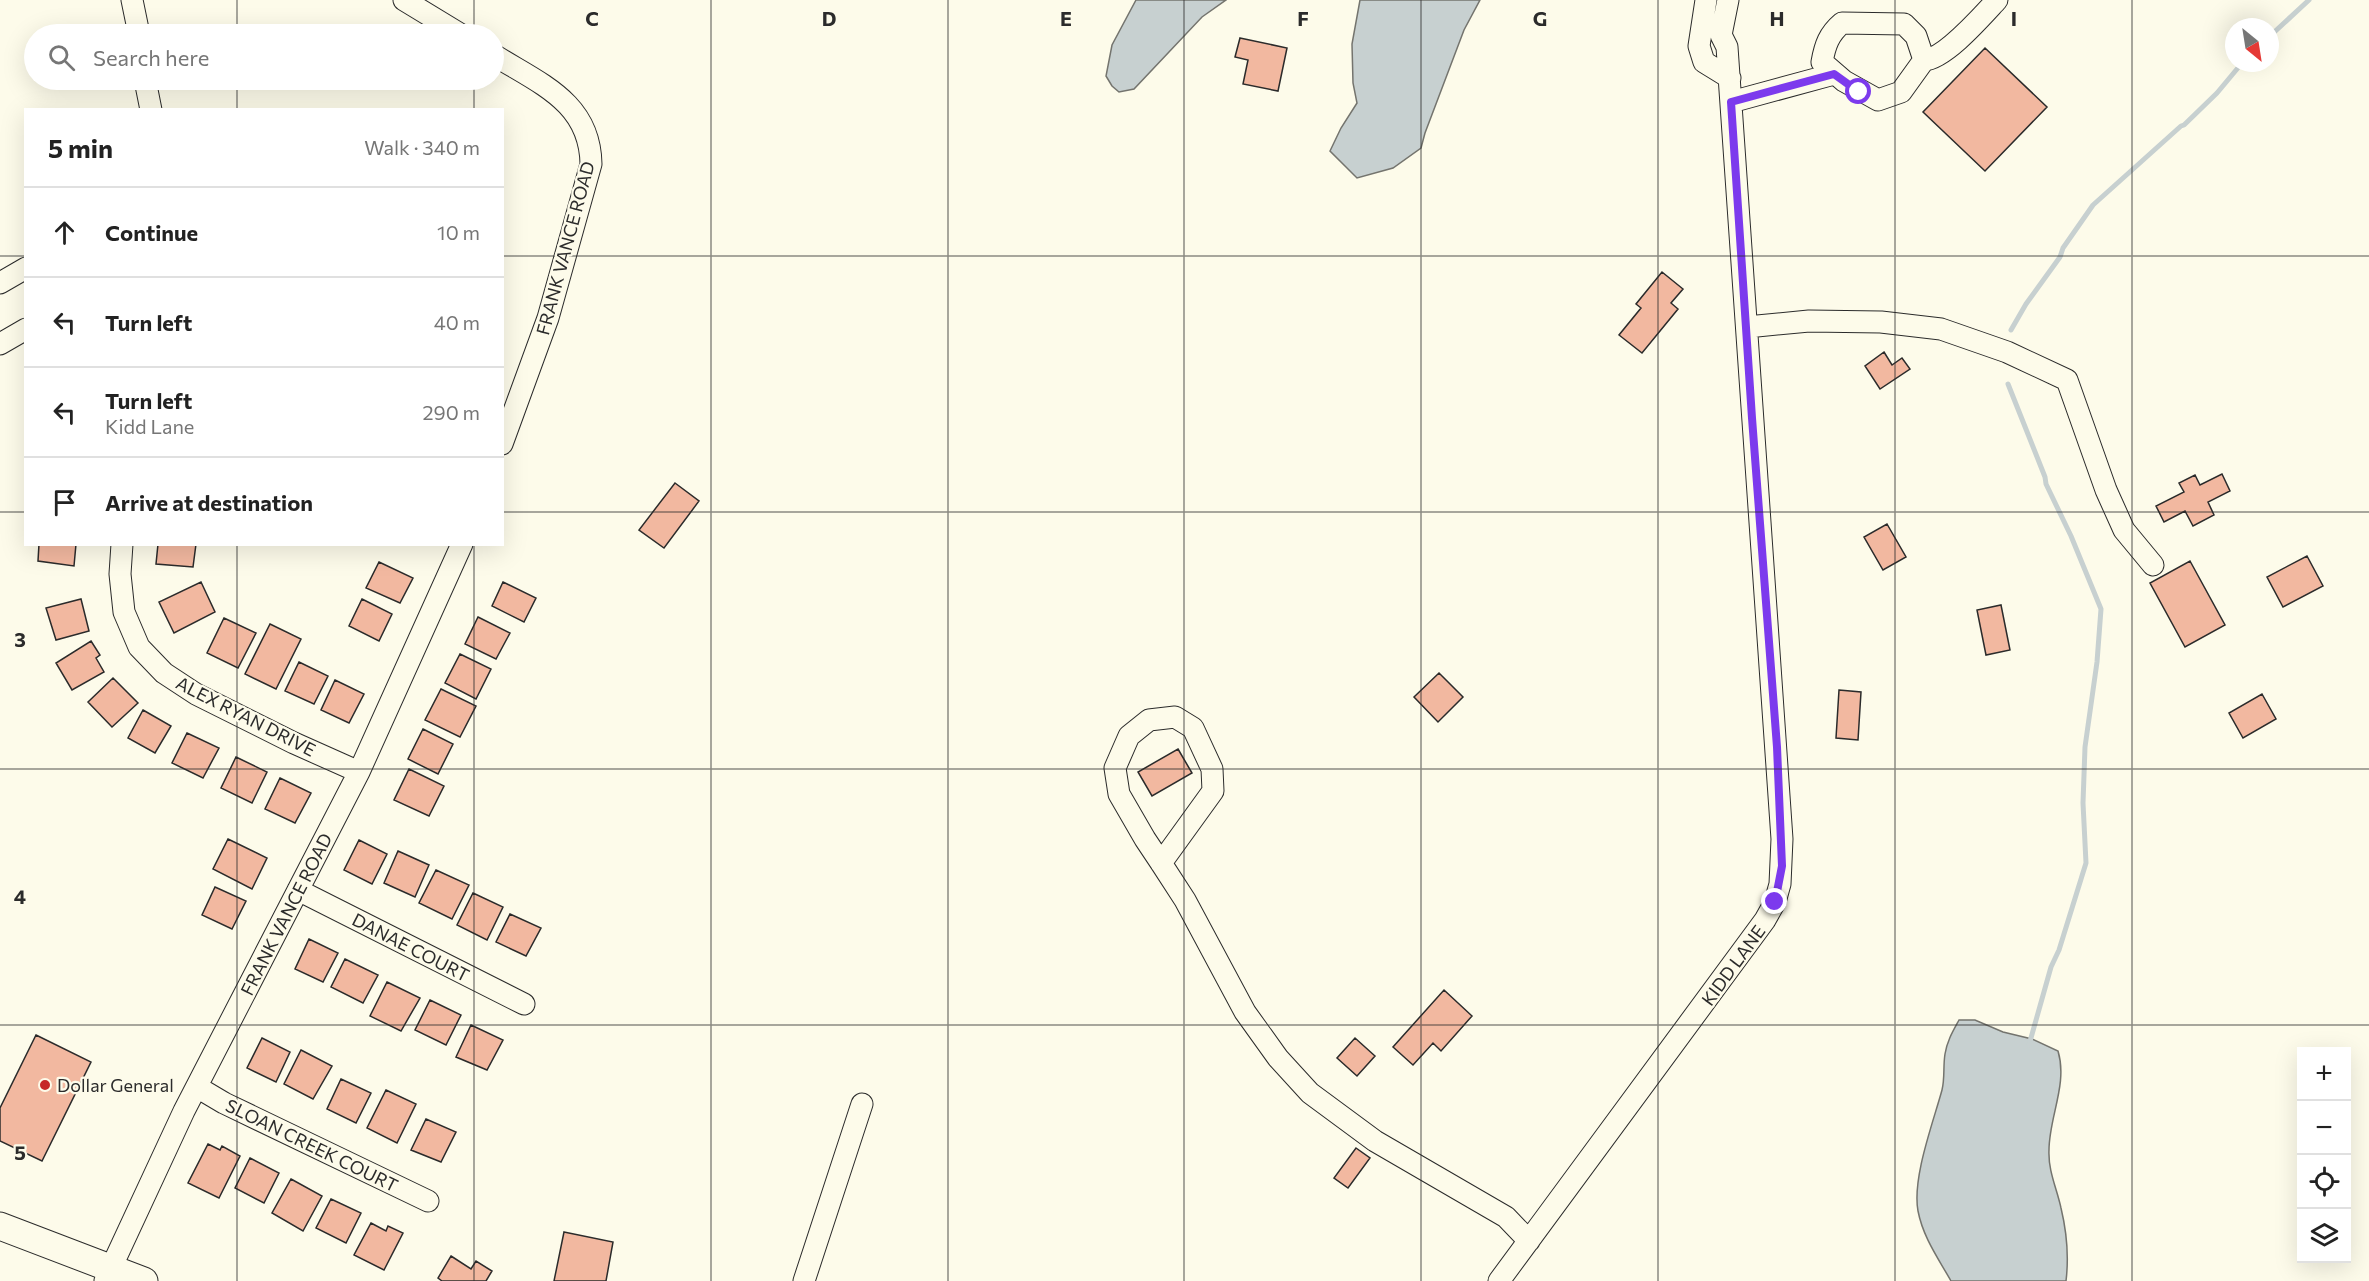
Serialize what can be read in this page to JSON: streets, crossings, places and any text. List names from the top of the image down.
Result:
{
  "streets": {
    "street": [
      "FRANK VANCE ROAD",
      "ALEX RYAN DRIVE",
      "DANAE COURT",
      "KIDD LANE",
      "SLOAN CREEK COURT"
    ]
  },
  "crossings": [
    ["FRANK VANCE ROAD", "ALEX RYAN DRIVE"],
    ["FRANK VANCE ROAD", "DANAE COURT"],
    ["FRANK VANCE ROAD", "SLOAN CREEK COURT"]
  ],
  "places": ["Dollar General"],
  "north": "bottom right",
  "page": {
    "search": "Search here",
    "heading": ["5 min", "Walk · 340 m"],
    "list": [
      ["Continue", "10 m"],
      ["Turn left", "40 m"],
      ["Turn left", "Kidd Lane", "290 m"],
      "Arrive at destination"
    ],
    "map_buttons": ["+", "−"]
  },
  "grid": {
    "columns": [
      "C",
      "D",
      "E",
      "F",
      "G",
      "H",
      "I"
    ],
    "rows": ["3", "4", "5"]
  }
}
